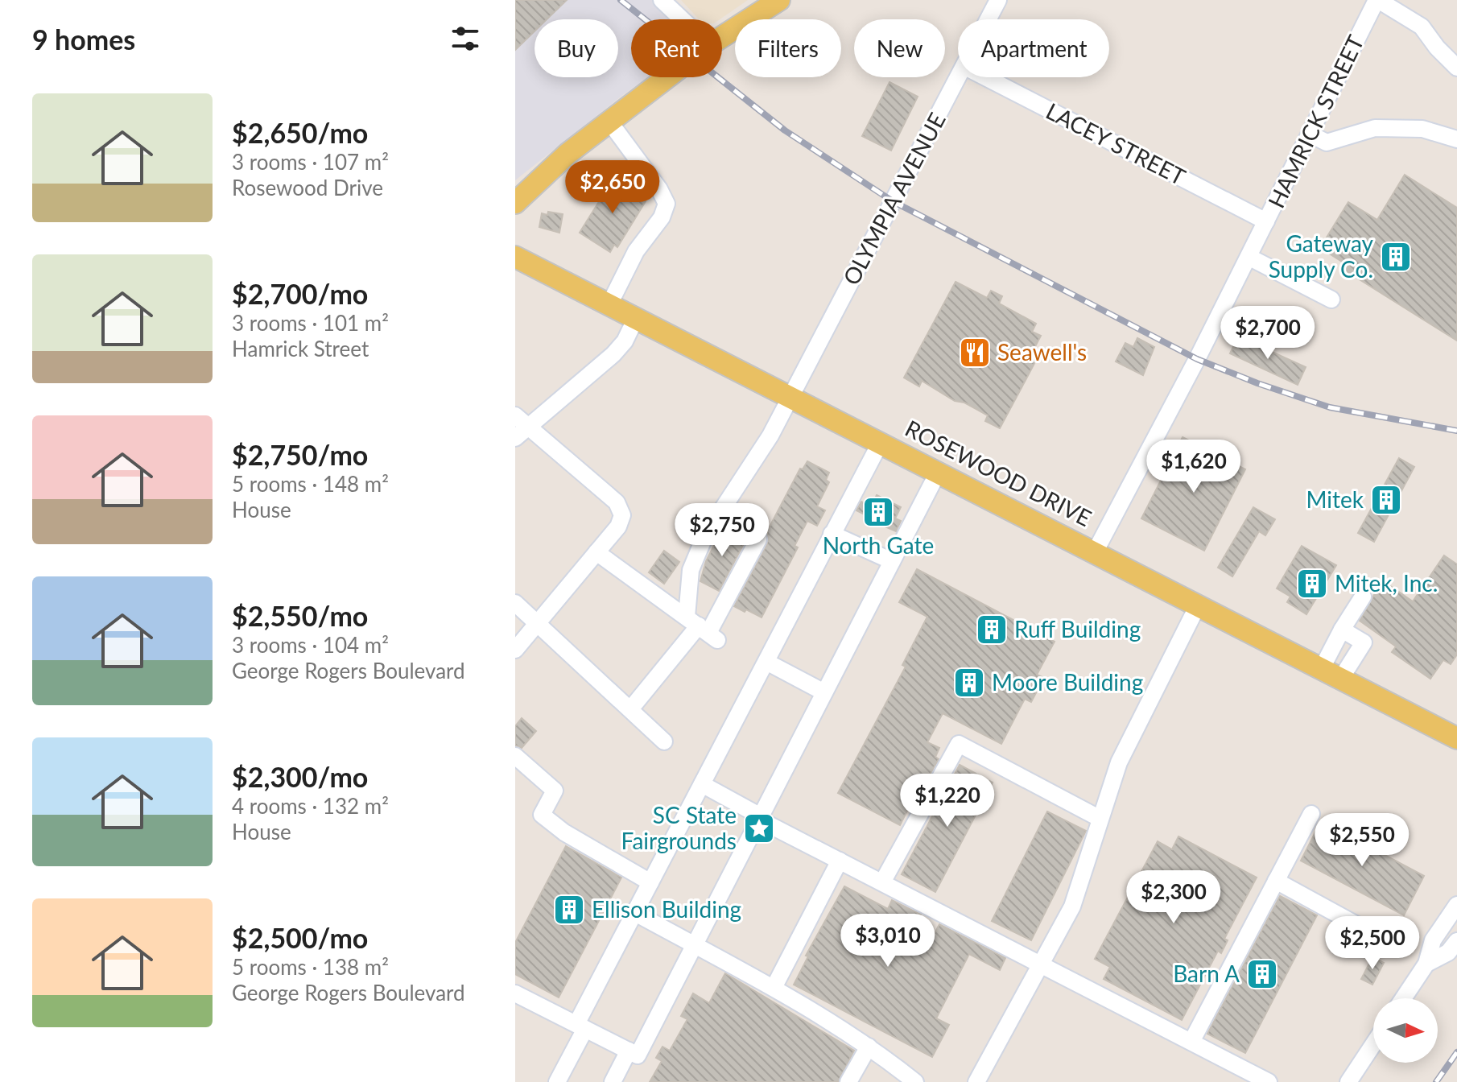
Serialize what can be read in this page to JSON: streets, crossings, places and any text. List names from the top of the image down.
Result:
{
  "streets": {
    "main road": ["ROSEWOOD DRIVE"],
    "street": ["HAMRICK STREET", "LACEY STREET", "OLYMPIA AVENUE"]
  },
  "crossings": [
    ["HAMRICK STREET", "LACEY STREET"],
    ["HAMRICK STREET", "ROSEWOOD DRIVE"],
    ["OLYMPIA AVENUE", "ROSEWOOD DRIVE"]
  ],
  "places": {
    "building": [
      "Gateway Supply Co.",
      "Mitek",
      "North Gate",
      "Mitek, Inc.",
      "Ruff Building",
      "Moore Building",
      "Ellison Building",
      "Barn A"
    ],
    "restaurant": ["Seawell's"],
    "place": ["SC State Fairgrounds"]
  },
  "north": "right",
  "page": {
    "heading": "9 homes",
    "chip": [
      "Buy",
      "Rent",
      "Filters",
      "New",
      "Apartment"
    ],
    "list": [
      {
        "name": "$2,650/mo",
        "note": "3 rooms · 107 m² · Rosewood Drive"
      },
      {
        "name": "$2,700/mo",
        "note": "3 rooms · 101 m² · Hamrick Street"
      },
      {
        "name": "$2,750/mo",
        "note": "5 rooms · 148 m² · House"
      },
      {
        "name": "$2,550/mo",
        "note": "3 rooms · 104 m² · George Rogers Boulevard"
      },
      {
        "name": "$2,300/mo",
        "note": "4 rooms · 132 m² · House"
      },
      {
        "name": "$2,500/mo",
        "note": "5 rooms · 138 m² · George Rogers Boulevard"
      }
    ],
    "price": [
      "$2,650",
      "$2,700",
      "$1,620",
      "$2,750",
      "$1,220",
      "$2,550",
      "$2,300",
      "$3,010",
      "$2,500"
    ]
  }
}
